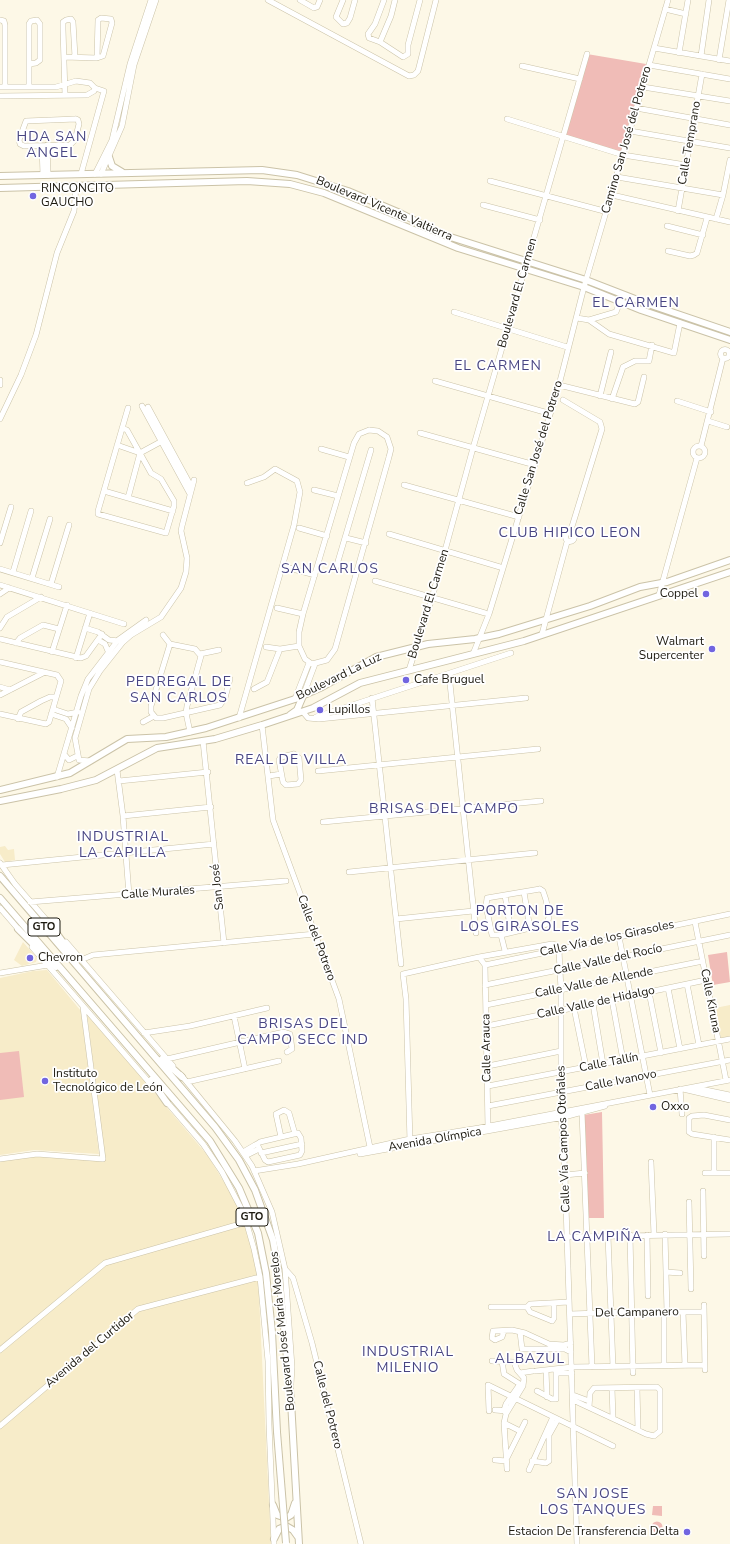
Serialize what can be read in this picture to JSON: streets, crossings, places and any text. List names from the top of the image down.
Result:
{
  "streets": {
    "main road": [
      "Boulevard Vicente Valtierra",
      "Boulevard La Luz",
      "GTO",
      "Boulevard José María Morelos"
    ],
    "street": [
      "Camino San José del Potrero",
      "Calle Temprano",
      "Boulevard El Carmen",
      "Calle San José del Potrero",
      "San José",
      "Calle Murales",
      "Calle del Potrero",
      "Calle Vía de los Girasoles",
      "Calle Valle del Rocío",
      "Calle Valle de Allende",
      "Calle Kiruna",
      "Calle Valle de Hidalgo",
      "Calle Arauca",
      "Calle Tallín",
      "Calle Ivanovo",
      "Calle Vía Campos Otoñales",
      "Avenida Olímpica",
      "Del Campanero",
      "Avenida del Curtidor"
    ]
  },
  "crossings": [
    ["Camino San José del Potrero", "Boulevard Vicente Valtierra"],
    ["Camino San José del Potrero", "Calle San José del Potrero"],
    ["Boulevard Vicente Valtierra", "Boulevard El Carmen"],
    ["Boulevard Vicente Valtierra", "Calle San José del Potrero"],
    ["Boulevard El Carmen", "Boulevard La Luz"],
    ["Calle San José del Potrero", "Boulevard La Luz"],
    ["Boulevard La Luz", "San José"],
    ["Boulevard La Luz", "Calle del Potrero"],
    ["San José", "Calle Murales"],
    ["Calle del Potrero", "Avenida Olímpica"],
    ["Calle Vía de los Girasoles", "Calle Kiruna"],
    ["Calle Vía de los Girasoles", "Calle Arauca"],
    ["Calle Vía de los Girasoles", "Calle Vía Campos Otoñales"],
    ["Calle Valle del Rocío", "Calle Kiruna"],
    ["Calle Valle del Rocío", "Calle Arauca"],
    ["Calle Valle del Rocío", "Calle Vía Campos Otoñales"],
    ["Calle Valle de Allende", "Calle Kiruna"],
    ["Calle Valle de Allende", "Calle Arauca"],
    ["Calle Valle de Allende", "Calle Vía Campos Otoñales"],
    ["Calle Kiruna", "Calle Valle de Hidalgo"],
    ["Calle Kiruna", "Calle Tallín"],
    ["Calle Kiruna", "Calle Ivanovo"],
    ["Calle Valle de Hidalgo", "Calle Arauca"],
    ["Calle Valle de Hidalgo", "Calle Vía Campos Otoñales"],
    ["Calle Arauca", "Calle Tallín"],
    ["Calle Arauca", "Calle Ivanovo"],
    ["Calle Arauca", "Avenida Olímpica"],
    ["Calle Tallín", "Calle Vía Campos Otoñales"],
    ["Calle Ivanovo", "Calle Vía Campos Otoñales"],
    ["Calle Vía Campos Otoñales", "Avenida Olímpica"],
    ["Calle Vía Campos Otoñales", "Del Campanero"]
  ],
  "districts": [
    "HDA SAN ANGEL",
    "EL CARMEN",
    "EL CARMEN",
    "CLUB HIPICO LEON",
    "SAN CARLOS",
    "PEDREGAL DE SAN CARLOS",
    "REAL DE VILLA",
    "BRISAS DEL CAMPO",
    "INDUSTRIAL LA CAPILLA",
    "PORTON DE LOS GIRASOLES",
    "BRISAS DEL CAMPO SECC IND",
    "LA CAMPIÑA",
    "INDUSTRIAL MILENIO",
    "ALBAZUL",
    "SAN JOSE LOS TANQUES"
  ],
  "places": [
    "RINCONCITO GAUCHO",
    "Coppel",
    "Walmart Supercenter",
    "Cafe Bruguel",
    "Lupillos",
    "Chevron",
    "Instituto Tecnológico de León",
    "Oxxo",
    "Estacion De Transferencia Delta"
  ]
}
